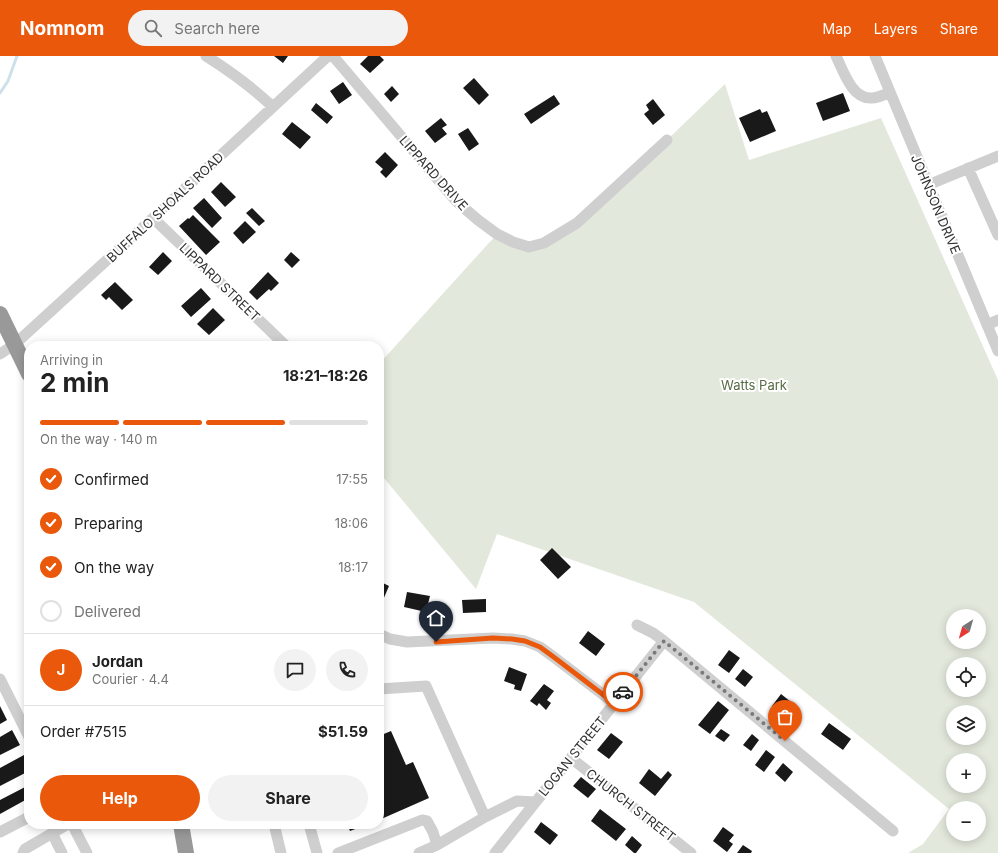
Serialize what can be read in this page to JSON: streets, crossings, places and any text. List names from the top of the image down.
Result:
{
  "streets": {
    "street": [
      "LIPPARD DRIVE",
      "JOHNSON DRIVE",
      "BUFFALO SHOALS ROAD",
      "LIPPARD STREET",
      "LOGAN STREET",
      "CHURCH STREET"
    ]
  },
  "crossings": [
    ["BUFFALO SHOALS ROAD", "LIPPARD STREET"],
    ["LOGAN STREET", "CHURCH STREET"]
  ],
  "parks": ["Watts Park"],
  "north": "bottom left",
  "page": {
    "header": "Nomnom",
    "search": "Search here",
    "nav": ["Map", "Layers", "Share"],
    "heading": ["2 min", "Arriving in", "18:21–18:26"],
    "panel": [
      "Jordan",
      "Courier · 4.4",
      "Order #7515",
      "$51.59"
    ],
    "bar": "On the way · 140 m",
    "list": [
      ["Confirmed", "17:55"],
      ["Preparing", "18:06"],
      ["On the way", "18:17"],
      "Delivered"
    ],
    "map_buttons": ["+", "−"],
    "round": "J",
    "buttons": ["Help", "Share"]
  }
}
